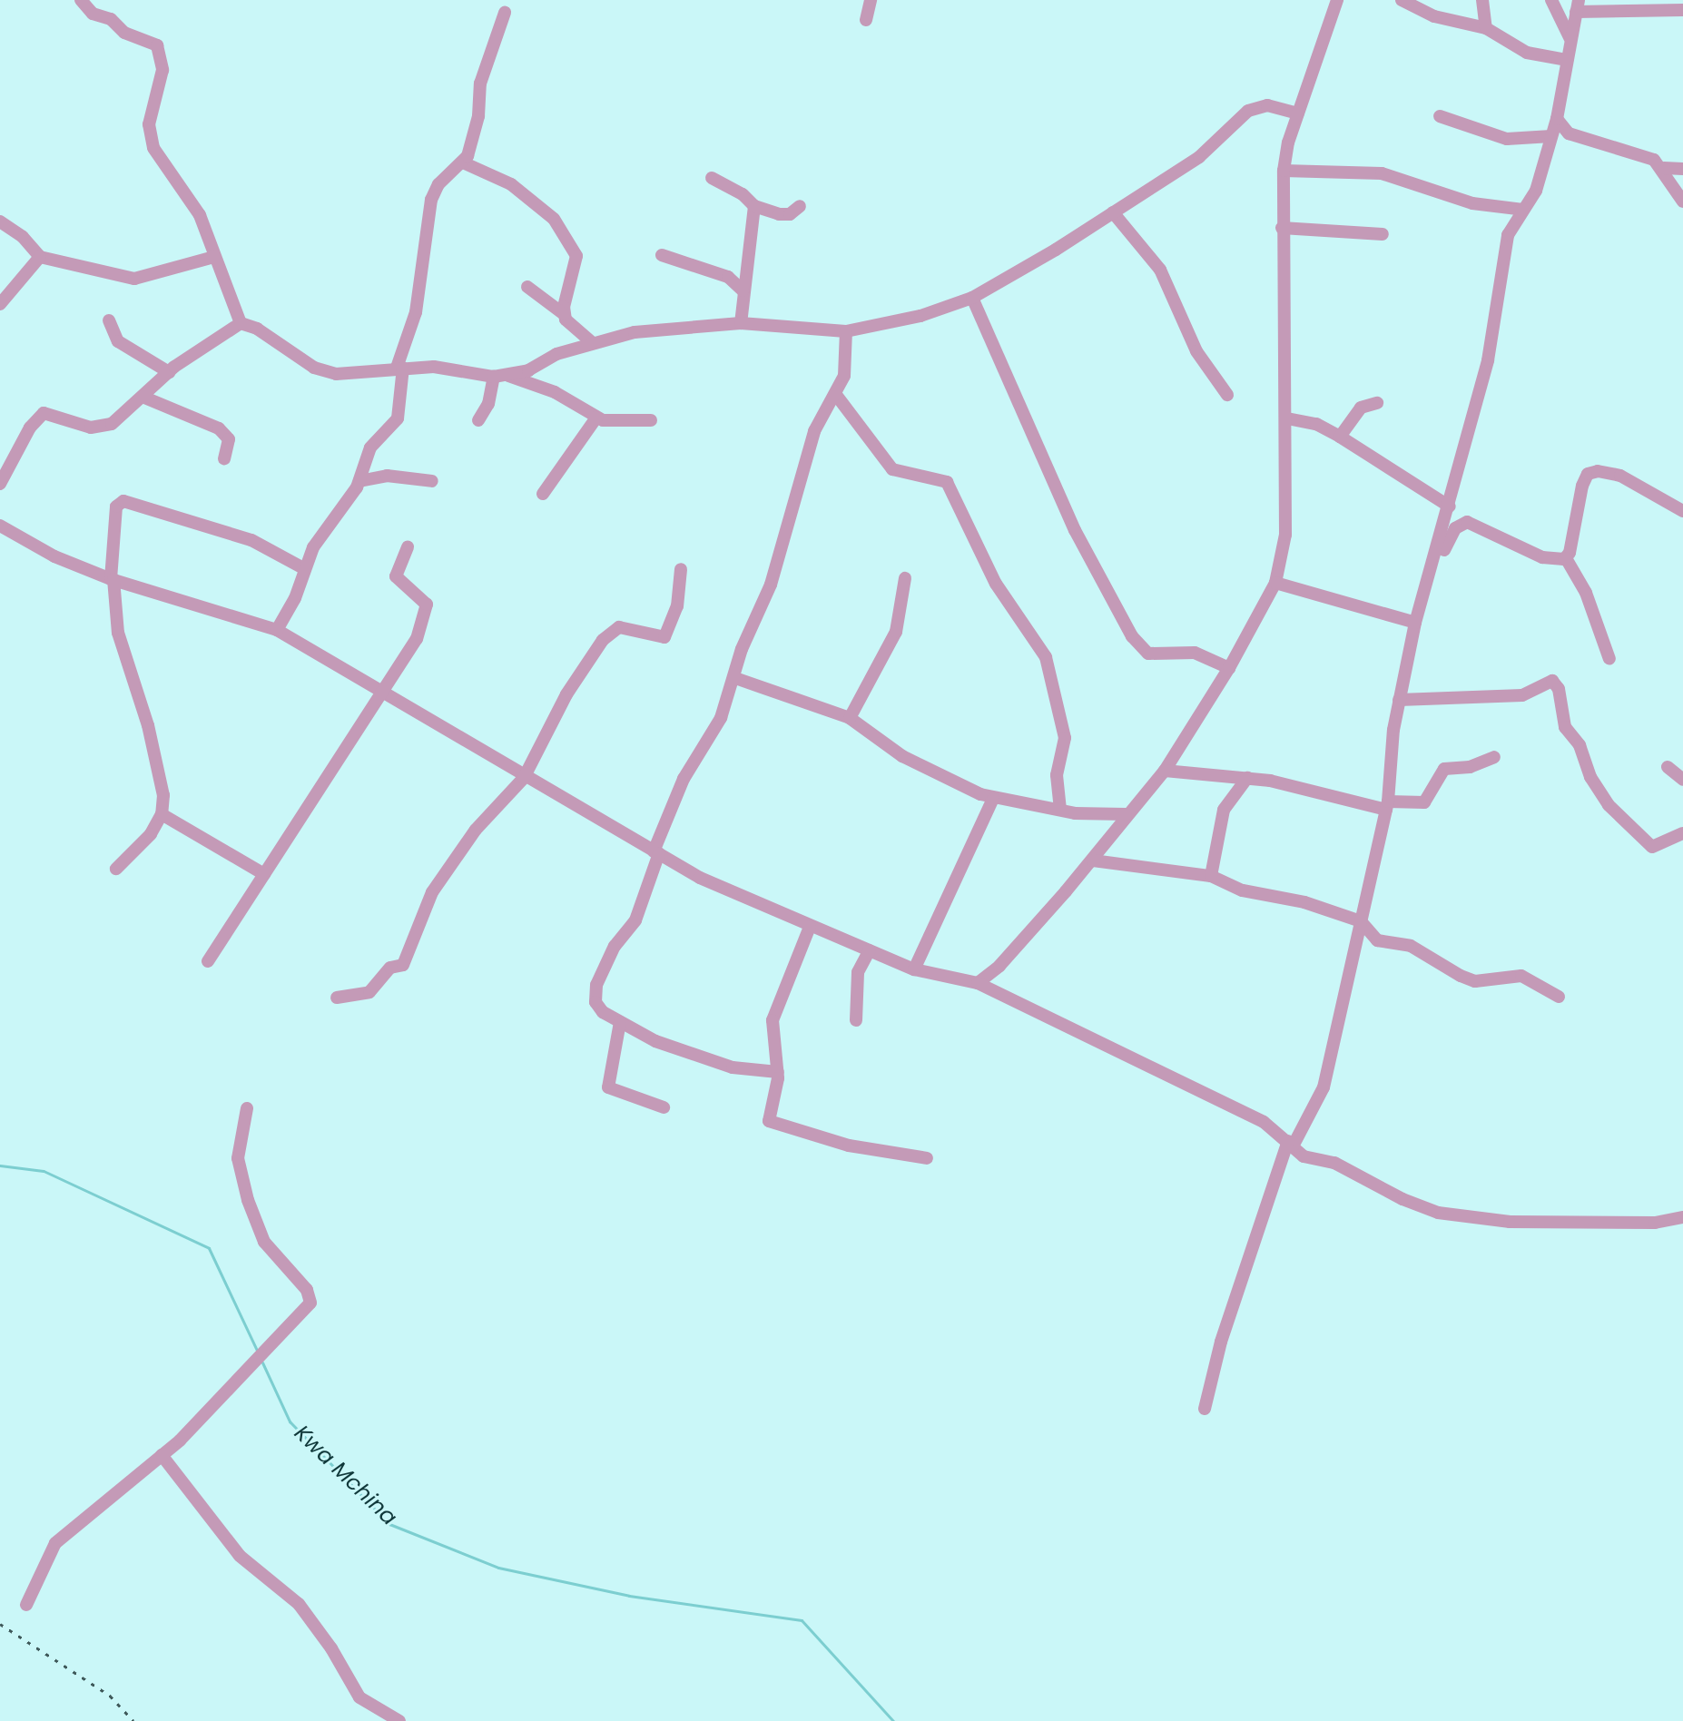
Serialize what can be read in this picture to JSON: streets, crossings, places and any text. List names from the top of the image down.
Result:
{
  "water": ["Kwa Mchina"]
}
